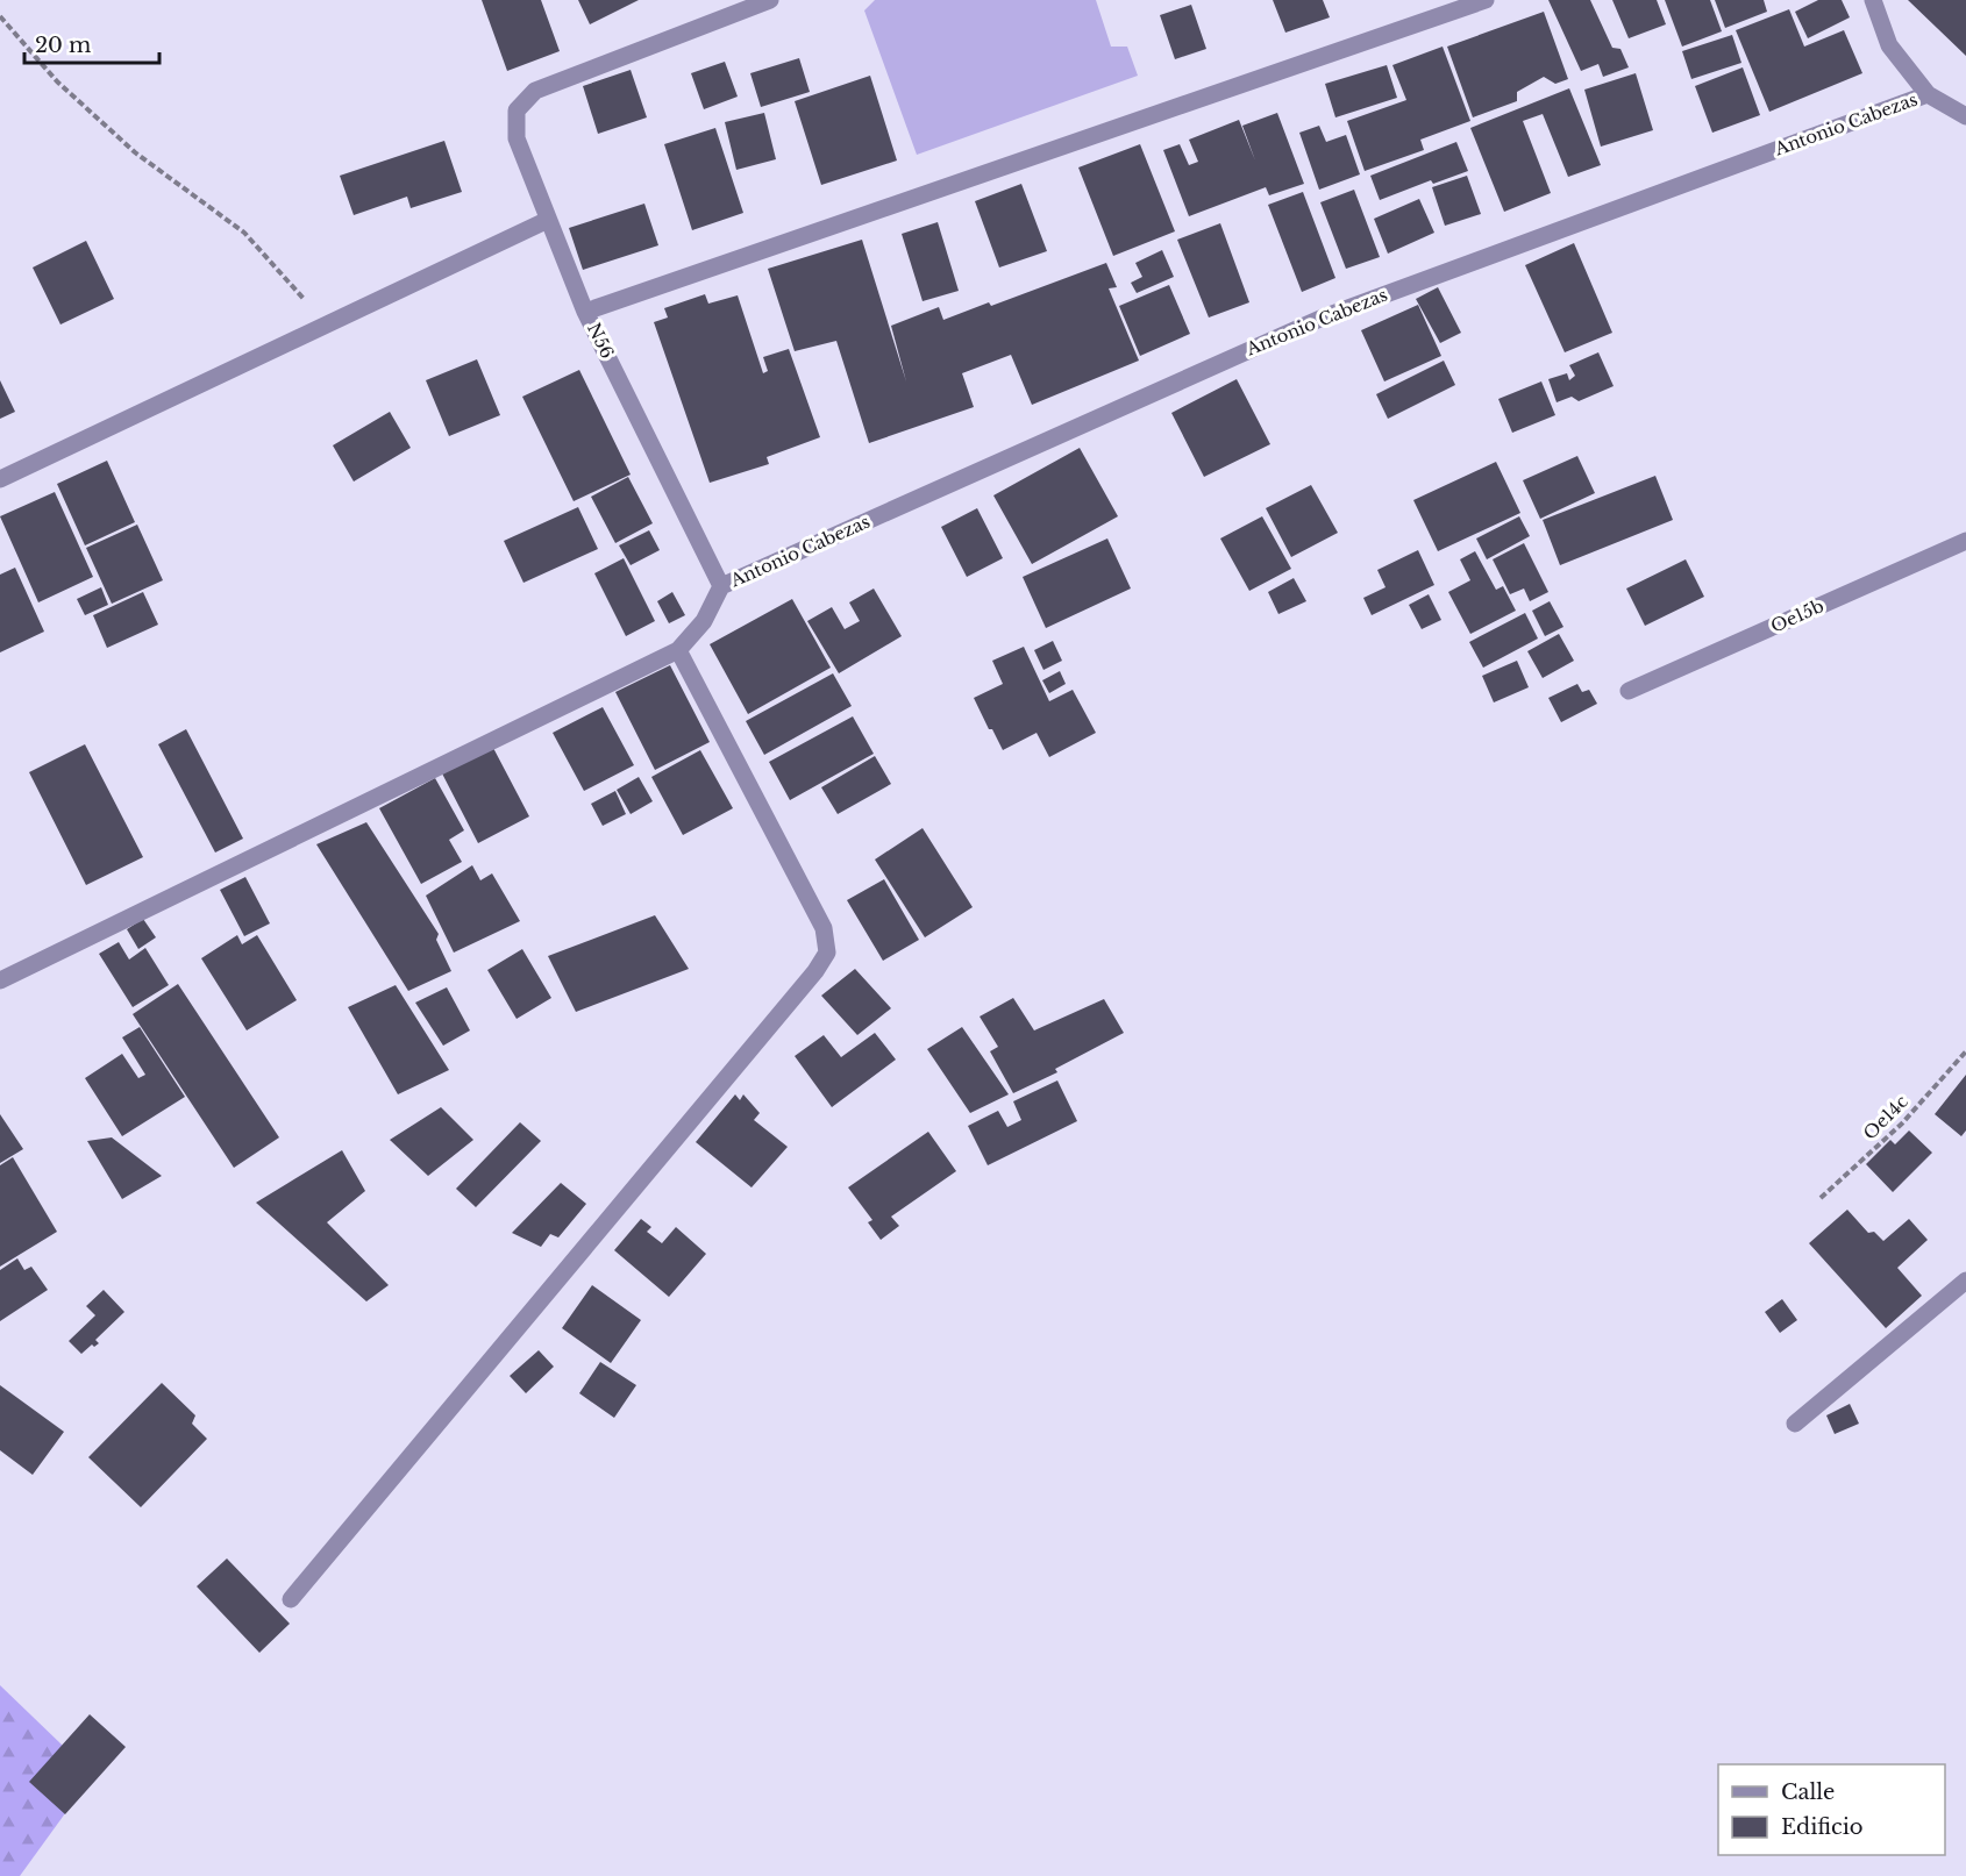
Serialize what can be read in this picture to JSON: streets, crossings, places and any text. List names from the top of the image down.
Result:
{
  "streets": {
    "street": ["Antonio Cabezas", "N56", "Oe15b"],
    "path": ["Oe14c"]
  },
  "crossings": [
    ["Antonio Cabezas", "N56"]
  ],
  "legend": ["Calle", "Edificio"],
  "scale_bar": "20 m"
}
